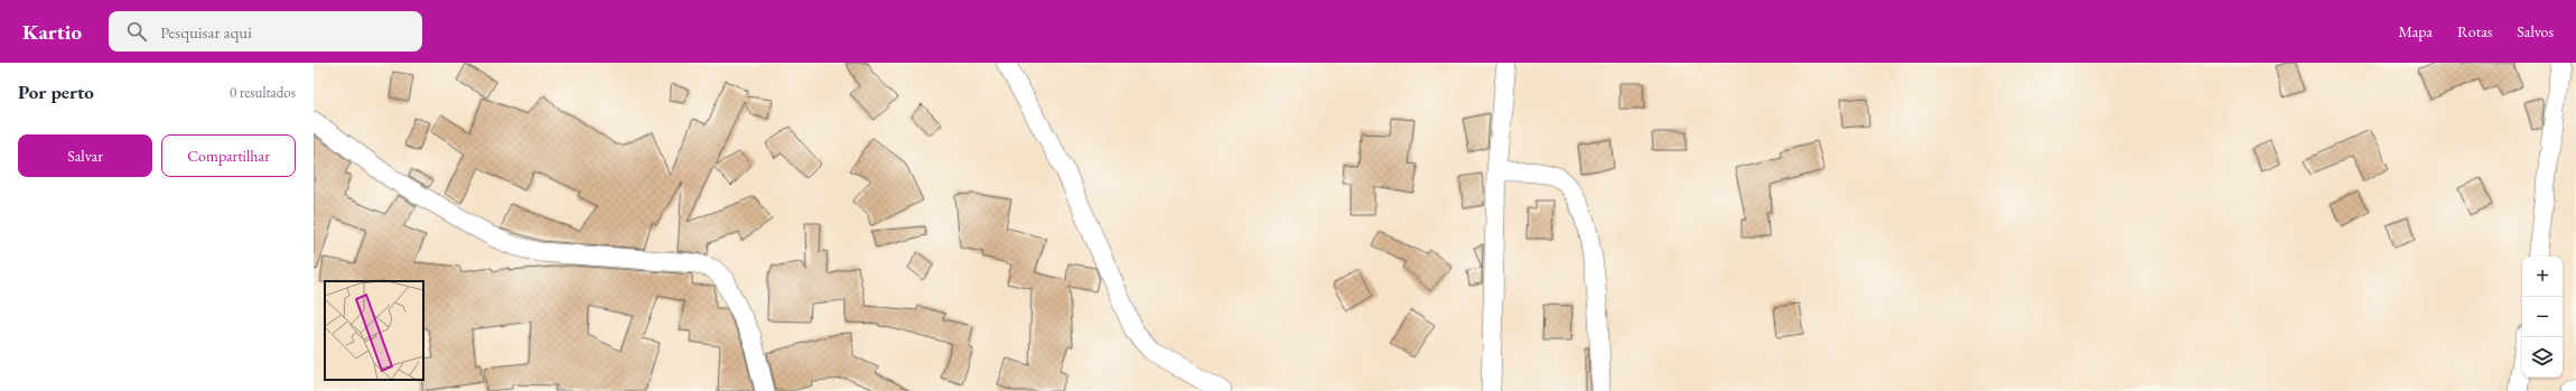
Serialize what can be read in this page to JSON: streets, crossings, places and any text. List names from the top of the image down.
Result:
{
  "page": {
    "header": "Kartio",
    "search": "Pesquisar aqui",
    "nav": ["Mapa", "Rotas", "Salvos"],
    "heading": ["Por perto", "0 resultados"],
    "buttons": ["Salvar", "Compartilhar"],
    "map_buttons": ["+", "−"]
  }
}
